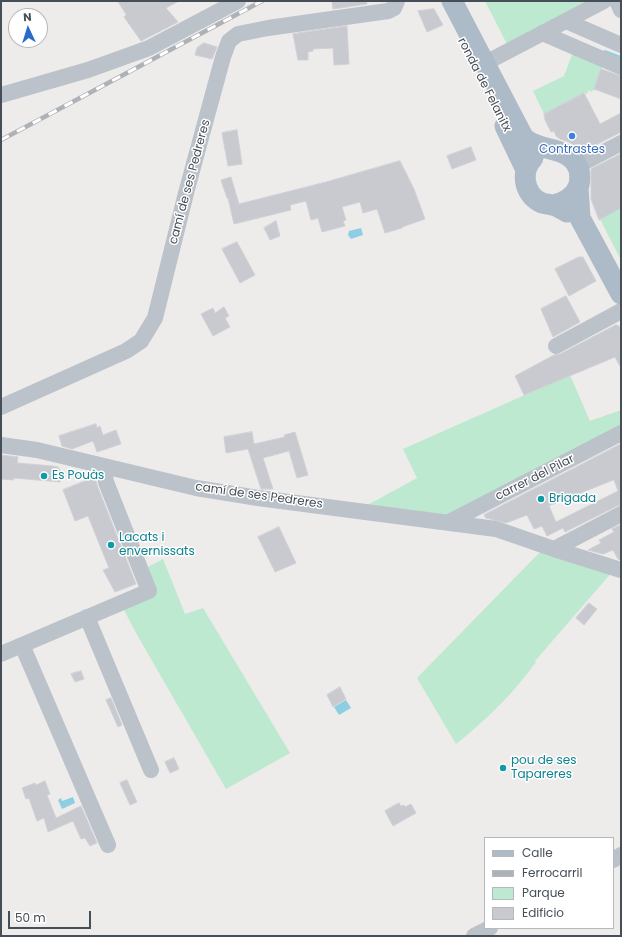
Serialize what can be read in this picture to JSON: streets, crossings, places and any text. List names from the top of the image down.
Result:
{
  "streets": {
    "main road": ["ronda de Felanitx"],
    "street": ["camí de ses Pedreres", "carrer del Pilar"]
  },
  "crossings": [
    ["camí de ses Pedreres", "carrer del Pilar"]
  ],
  "places": [
    "Contrastes",
    "Es Pouàs",
    "Brigada",
    "Lacats i envernissats",
    "pou de ses Tapareres"
  ],
  "legend": [
    "Calle",
    "Ferrocarril",
    "Parque",
    "Edificio"
  ],
  "scale_bar": "50 m",
  "north": "top"
}
